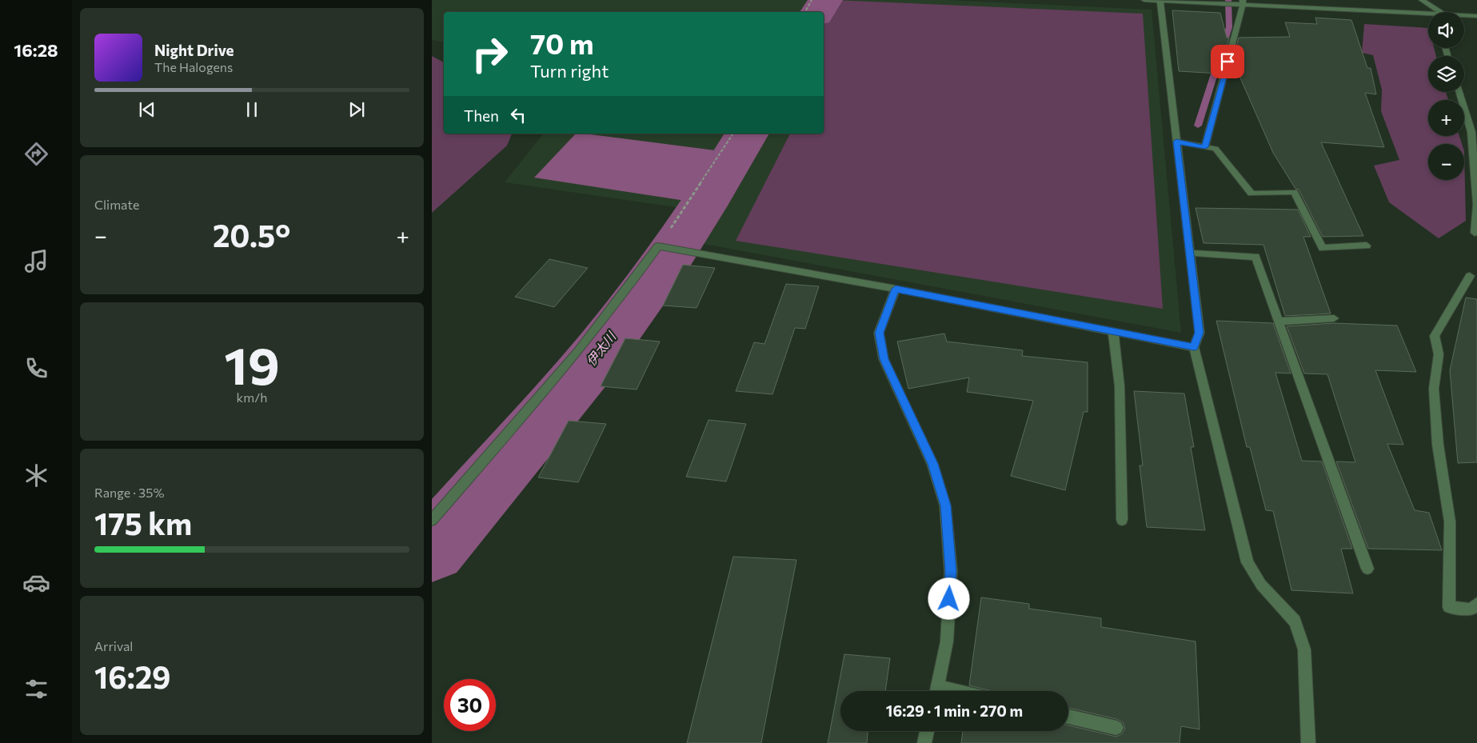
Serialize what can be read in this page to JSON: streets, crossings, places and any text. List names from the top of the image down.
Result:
{
  "water": ["伊太川"],
  "page": {
    "tabs": "16:28",
    "map_buttons": ["+", "−"],
    "turn": ["70 m", "Turn right"],
    "song": ["Night Drive", "The Halogens"],
    "then": "Then",
    "tile": [
      "Climate",
      ["19", "km/h"],
      ["Range · 35%", "175 km"],
      ["Arrival", "16:29"]
    ],
    "heat": ["−", "20.5°", "+"],
    "limit": "30",
    "trip": "16:29 · 1 min · 270 m"
  }
}
